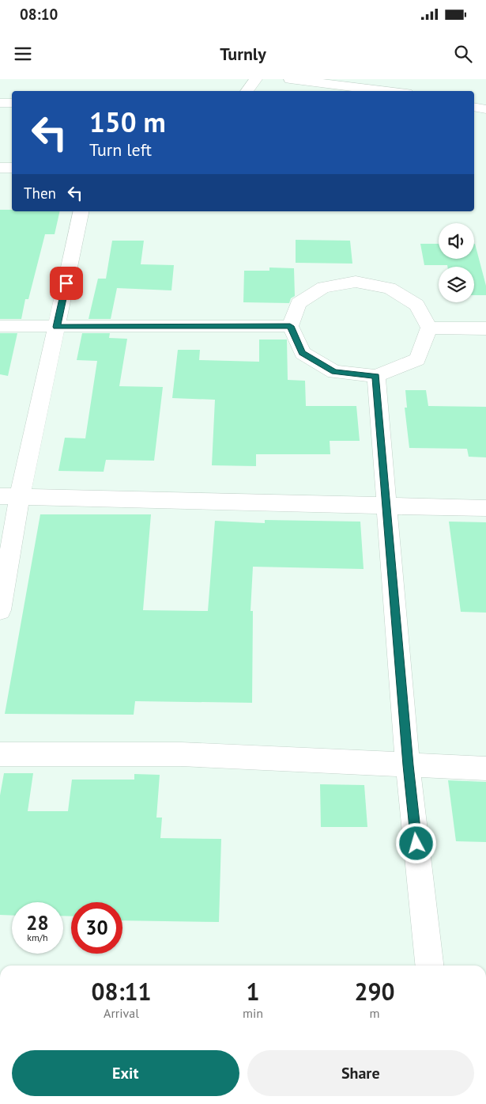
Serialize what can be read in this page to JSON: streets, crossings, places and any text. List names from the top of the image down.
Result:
{
  "page": {
    "status": "08:10",
    "header": "Turnly",
    "turn": ["150 m", "Turn left"],
    "then": "Then",
    "speed": "28 km/h",
    "limit": "30",
    "eta": [
      "08:11",
      "Arrival",
      "1",
      "min",
      "290",
      "m"
    ],
    "buttons": ["Exit", "Share"]
  }
}
